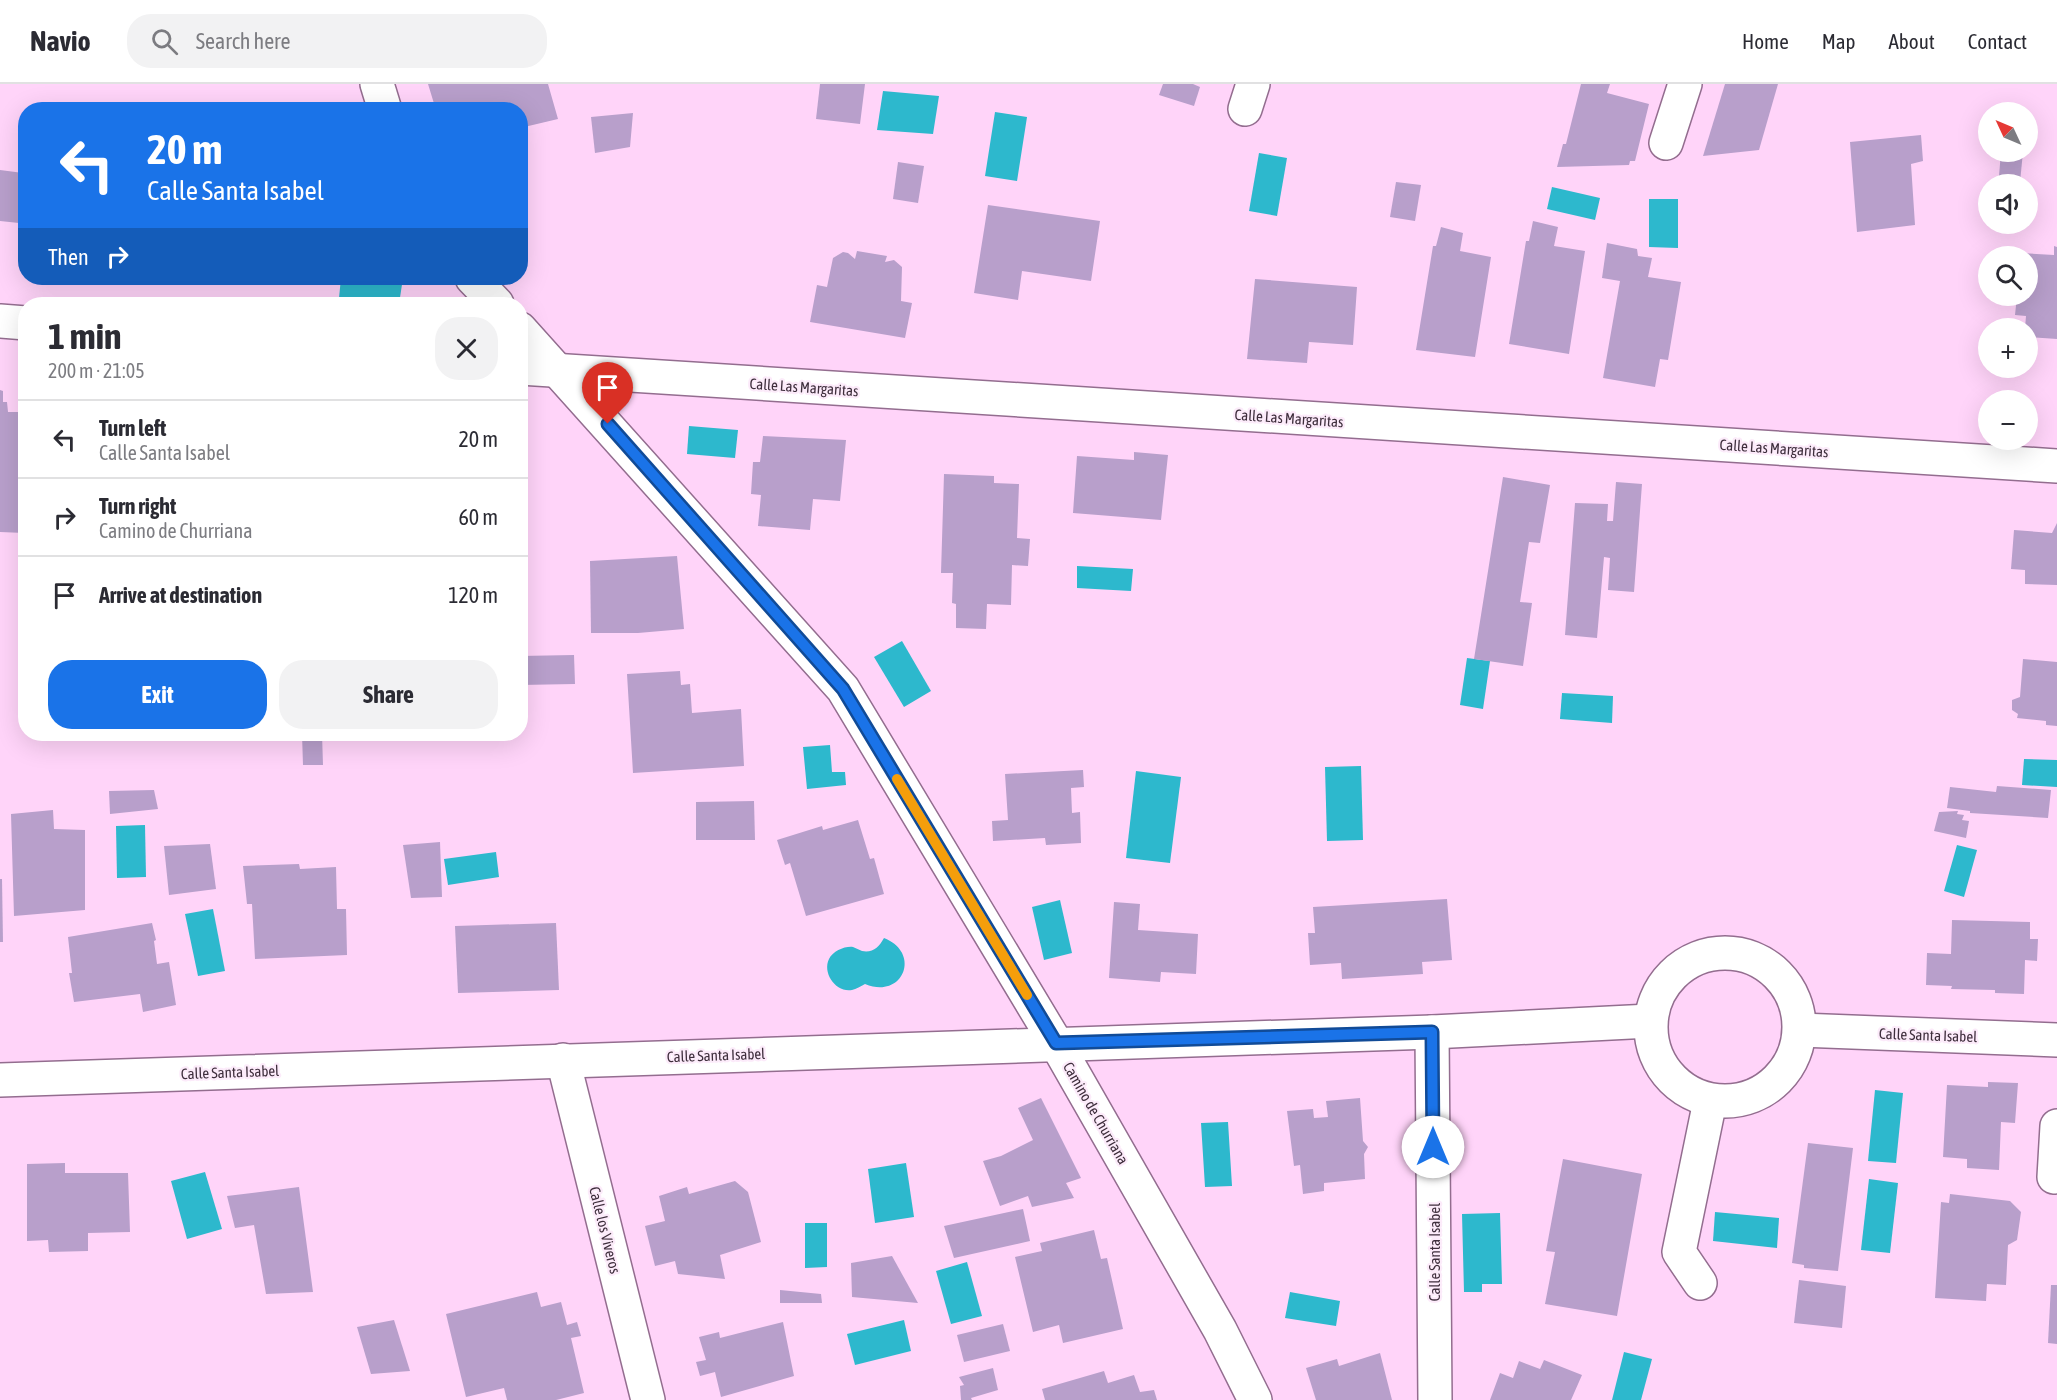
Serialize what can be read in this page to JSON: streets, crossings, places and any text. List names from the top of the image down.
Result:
{
  "streets": {
    "street": [
      "Calle Las Margaritas",
      "Calle Santa Isabel",
      "Camino de Churriana",
      "Calle los Viveros"
    ]
  },
  "crossings": [
    ["Calle Las Margaritas", "Camino de Churriana"],
    ["Calle Santa Isabel", "Camino de Churriana"],
    ["Calle Santa Isabel", "Calle los Viveros"]
  ],
  "north": "top left",
  "page": {
    "header": "Navio",
    "search": "Search here",
    "nav": [
      "Home",
      "Map",
      "About",
      "Contact"
    ],
    "map_buttons": ["+", "−"],
    "turn": ["20 m", "Calle Santa Isabel"],
    "then": "Then",
    "heading": ["1 min", "200 m · 21:05"],
    "list": [
      {
        "name": "Turn left",
        "note": "Calle Santa Isabel",
        "value": "20 m"
      },
      {
        "name": "Turn right",
        "note": "Camino de Churriana",
        "value": "60 m"
      },
      {
        "name": "Arrive at destination",
        "value": "120 m"
      }
    ],
    "buttons": ["Exit", "Share"]
  }
}
